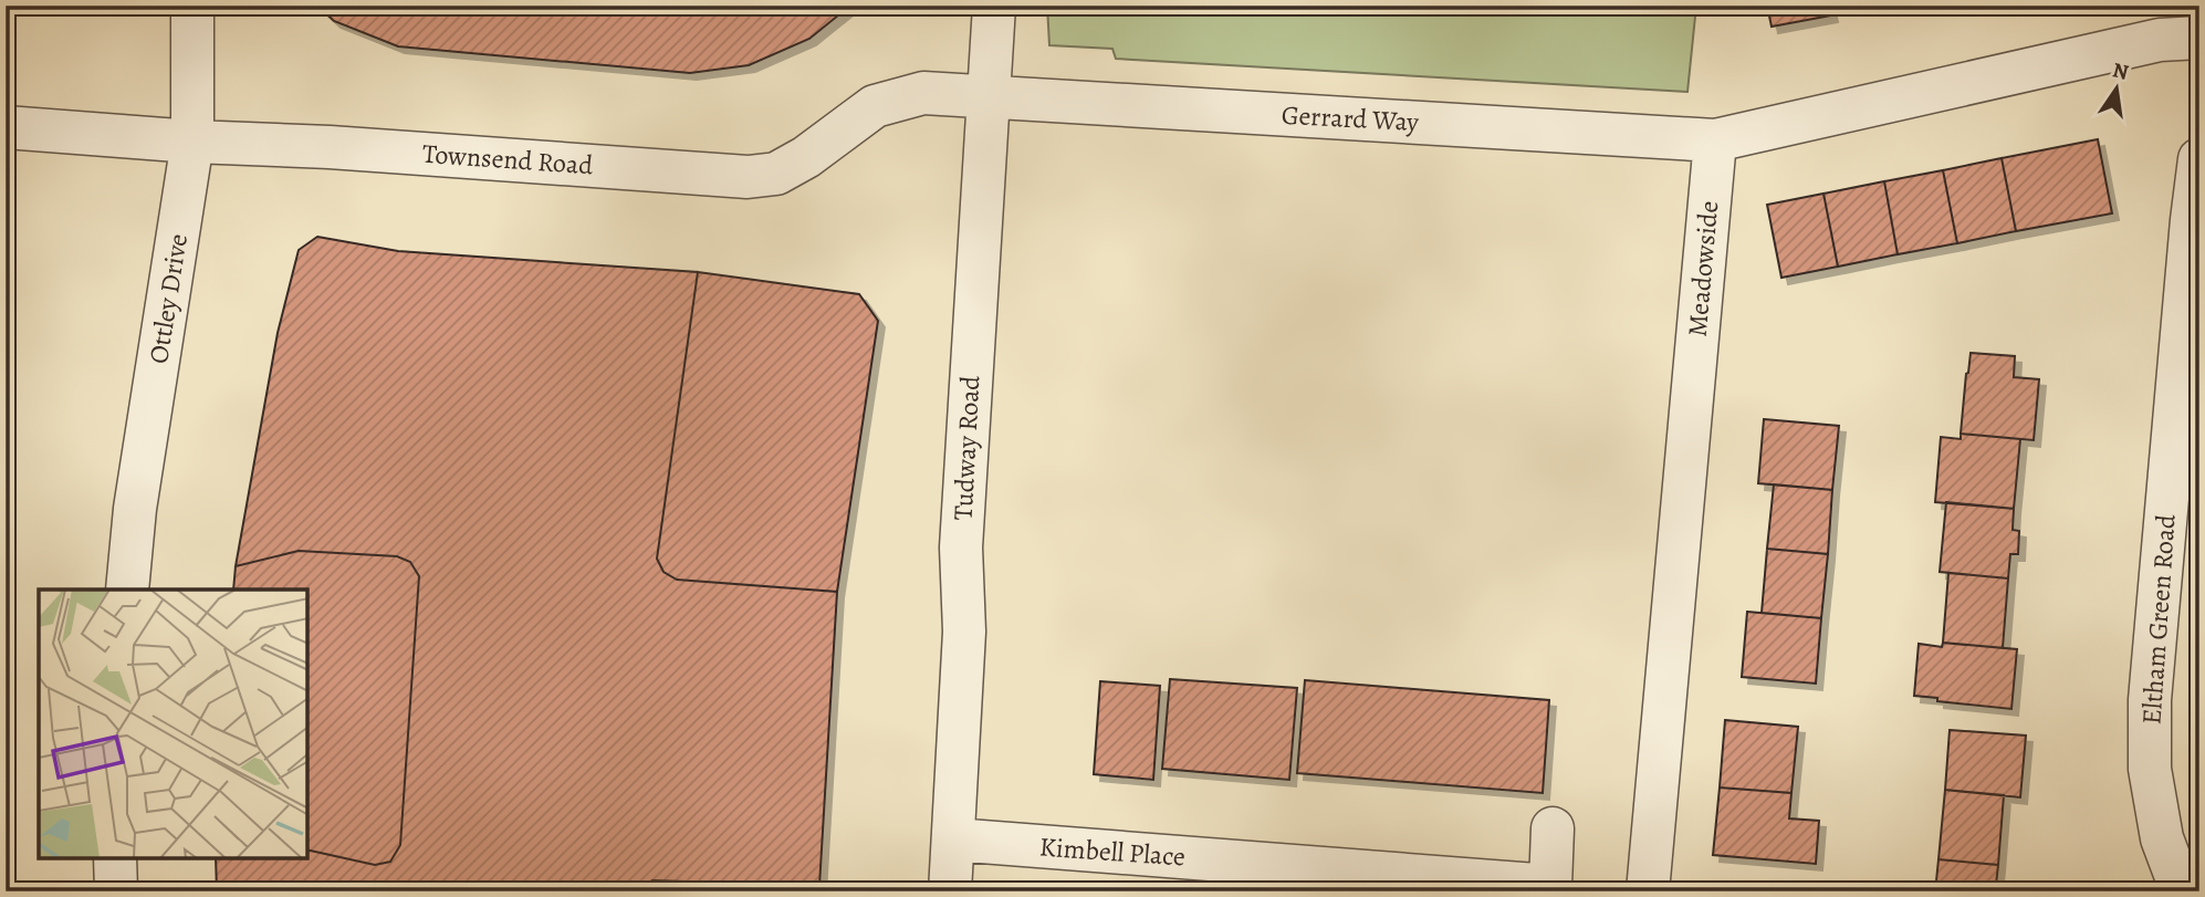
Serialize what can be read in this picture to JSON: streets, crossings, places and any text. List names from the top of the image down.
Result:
{
  "streets": {
    "street": [
      "Gerrard Way",
      "Townsend Road",
      "Meadowside",
      "Ottley Drive",
      "Tudway Road",
      "Eltham Green Road",
      "Kimbell Place"
    ]
  },
  "crossings": [
    ["Gerrard Way", "Townsend Road"],
    ["Gerrard Way", "Meadowside"],
    ["Gerrard Way", "Tudway Road"],
    ["Townsend Road", "Ottley Drive"],
    ["Townsend Road", "Tudway Road"],
    ["Tudway Road", "Kimbell Place"]
  ],
  "north": "top"
}
